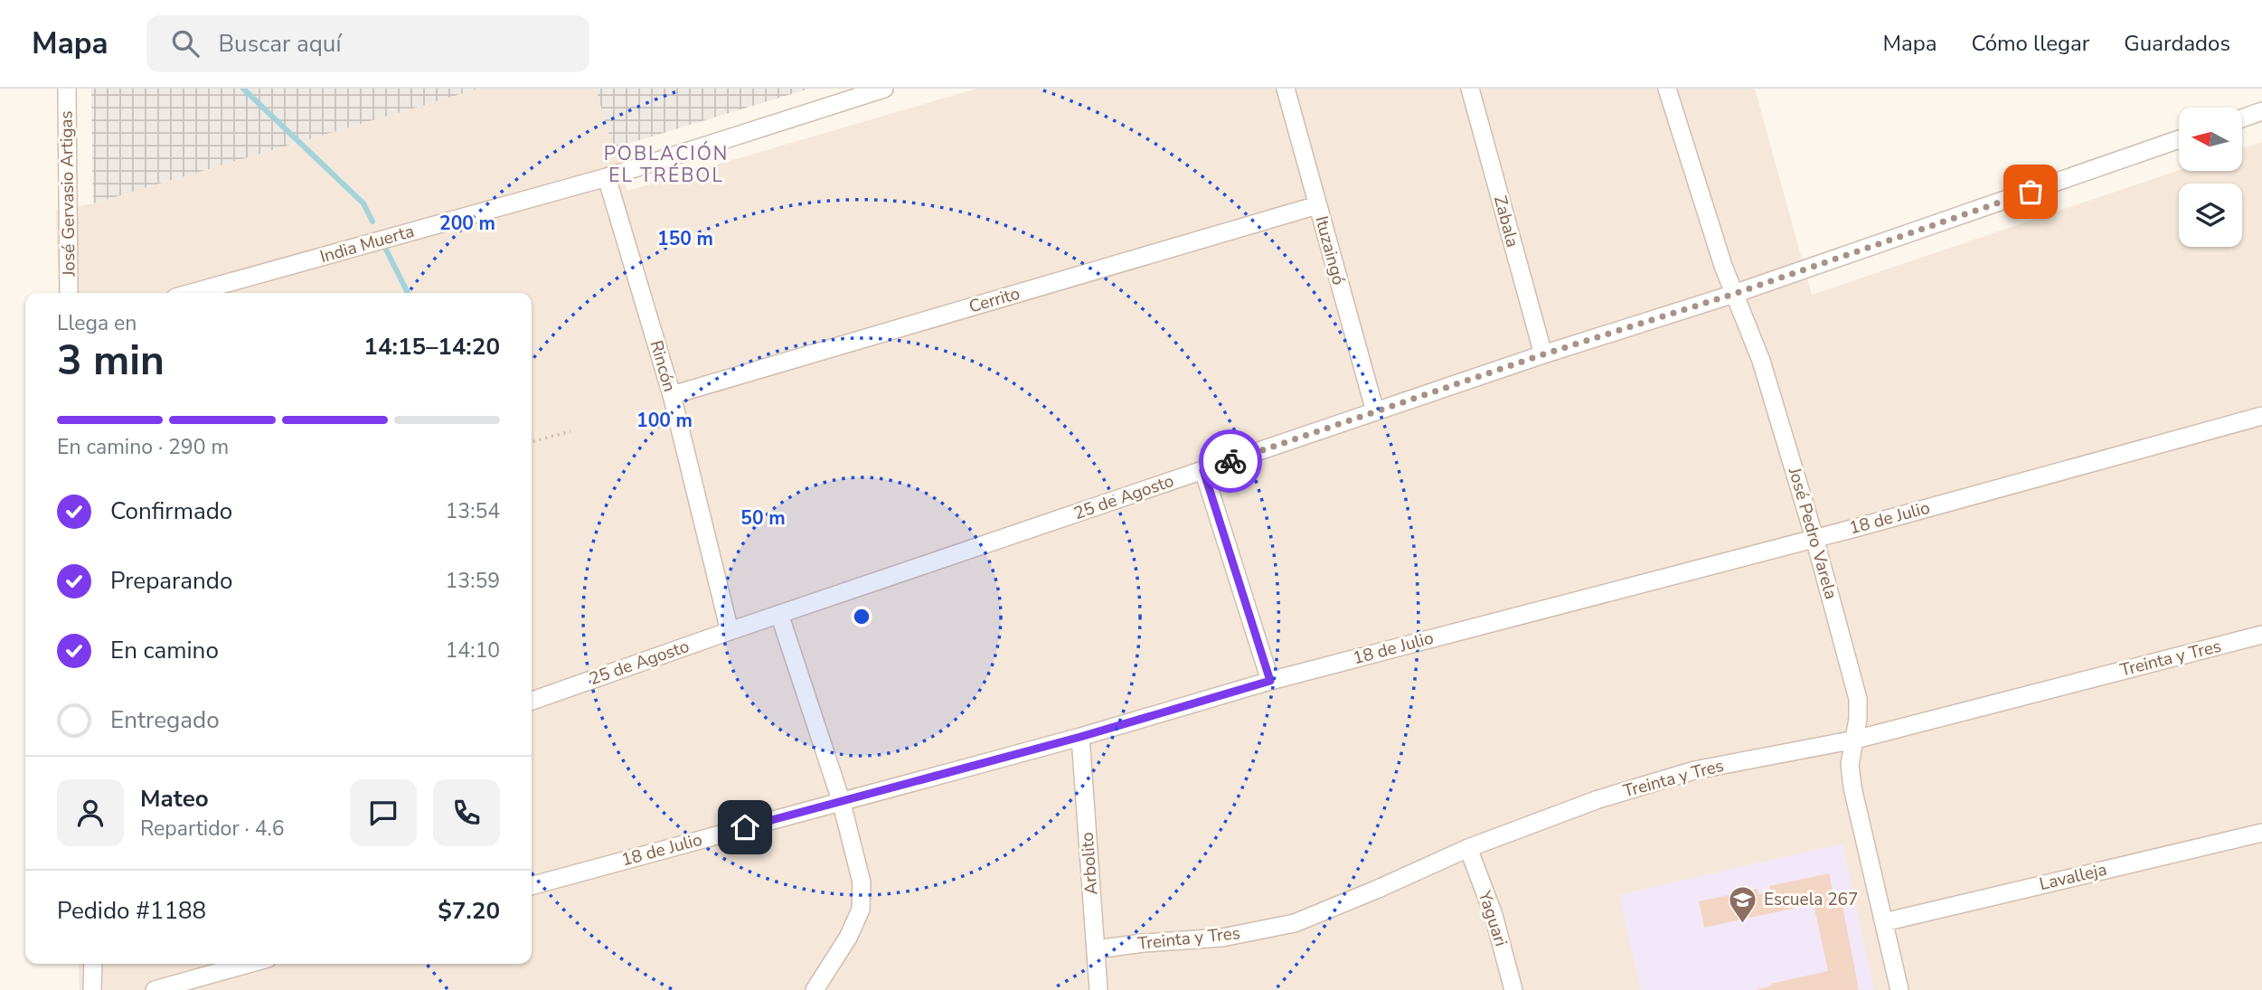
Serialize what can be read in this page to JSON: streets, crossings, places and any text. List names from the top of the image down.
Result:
{
  "streets": {
    "street": [
      "José Gervasio Artigas",
      "Zabala",
      "India Muerta",
      "Ituzaingó",
      "Cerrito",
      "Rincón",
      "25 de Agosto",
      "18 de Julio",
      "José Pedro Varela",
      "Treinta y Tres",
      "Arbolito",
      "Lavalleja",
      "Yaguari"
    ]
  },
  "crossings": [
    ["Zabala", "25 de Agosto"],
    ["India Muerta", "Rincón"],
    ["Ituzaingó", "Cerrito"],
    ["Ituzaingó", "25 de Agosto"],
    ["Cerrito", "Rincón"],
    ["Rincón", "25 de Agosto"],
    ["25 de Agosto", "José Pedro Varela"],
    ["18 de Julio", "José Pedro Varela"],
    ["18 de Julio", "Arbolito"],
    ["José Pedro Varela", "Treinta y Tres"],
    ["José Pedro Varela", "Lavalleja"],
    ["Treinta y Tres", "Arbolito"],
    ["Treinta y Tres", "Yaguari"]
  ],
  "districts": ["POBLACIÓN EL TRÉBOL"],
  "places": {
    "school or university": ["Escuela 267"]
  },
  "north": "left",
  "page": {
    "header": "Mapa",
    "search": "Buscar aquí",
    "nav": ["Mapa", "Cómo llegar", "Guardados"],
    "heading": ["3 min", "Llega en", "14:15–14:20"],
    "panel": [
      "Mateo",
      "Repartidor · 4.6",
      "Pedido #1188",
      "$7.20"
    ],
    "bar": "En camino · 290 m",
    "list": [
      ["Confirmado", "13:54"],
      ["Preparando", "13:59"],
      ["En camino", "14:10"],
      "Entregado"
    ]
  },
  "rings": [
    "200 m",
    "150 m",
    "100 m",
    "50 m"
  ]
}
